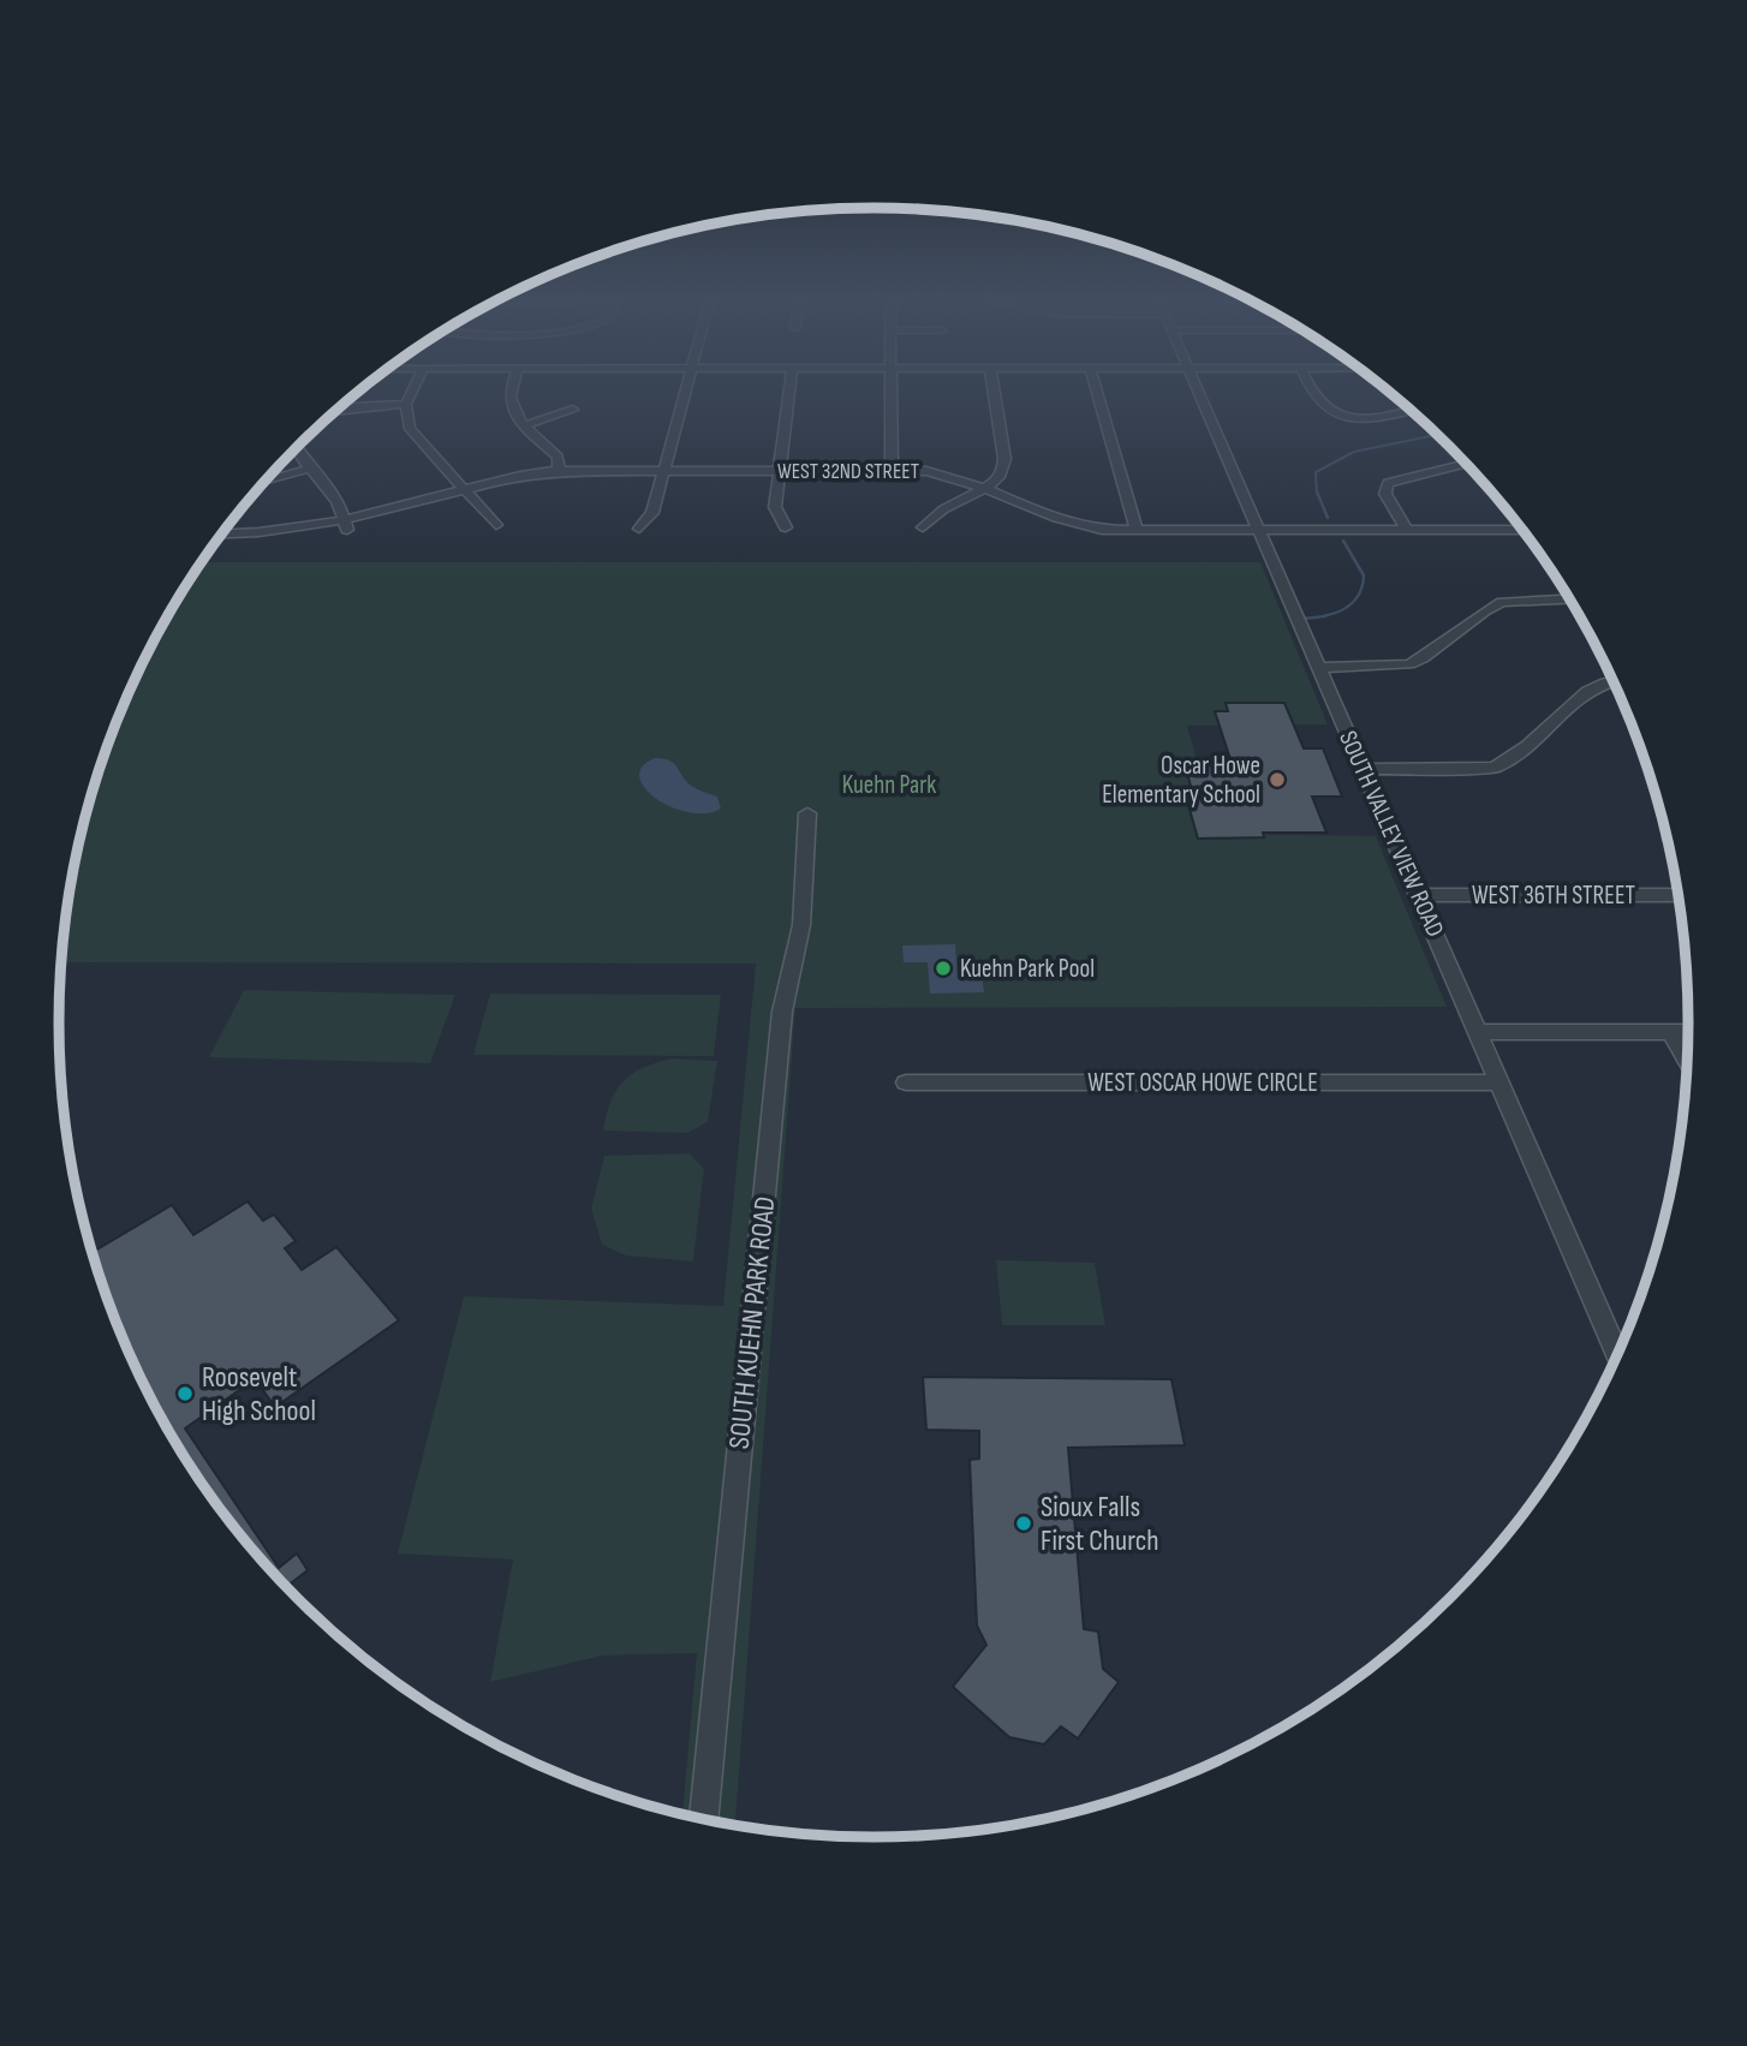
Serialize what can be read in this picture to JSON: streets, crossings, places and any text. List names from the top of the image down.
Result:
{
  "streets": {
    "street": [
      "WEST 32ND STREET",
      "SOUTH VALLEY VIEW ROAD",
      "WEST 36TH STREET",
      "WEST OSCAR HOWE CIRCLE",
      "SOUTH KUEHN PARK ROAD"
    ]
  },
  "crossings": [
    ["WEST 32ND STREET", "SOUTH VALLEY VIEW ROAD"],
    ["SOUTH VALLEY VIEW ROAD", "WEST 36TH STREET"],
    ["SOUTH VALLEY VIEW ROAD", "WEST OSCAR HOWE CIRCLE"]
  ],
  "parks": ["Kuehn Park"],
  "places": [
    "Oscar Howe Elementary School",
    "Kuehn Park Pool",
    "Roosevelt High School",
    "Sioux Falls First Church"
  ]
}
